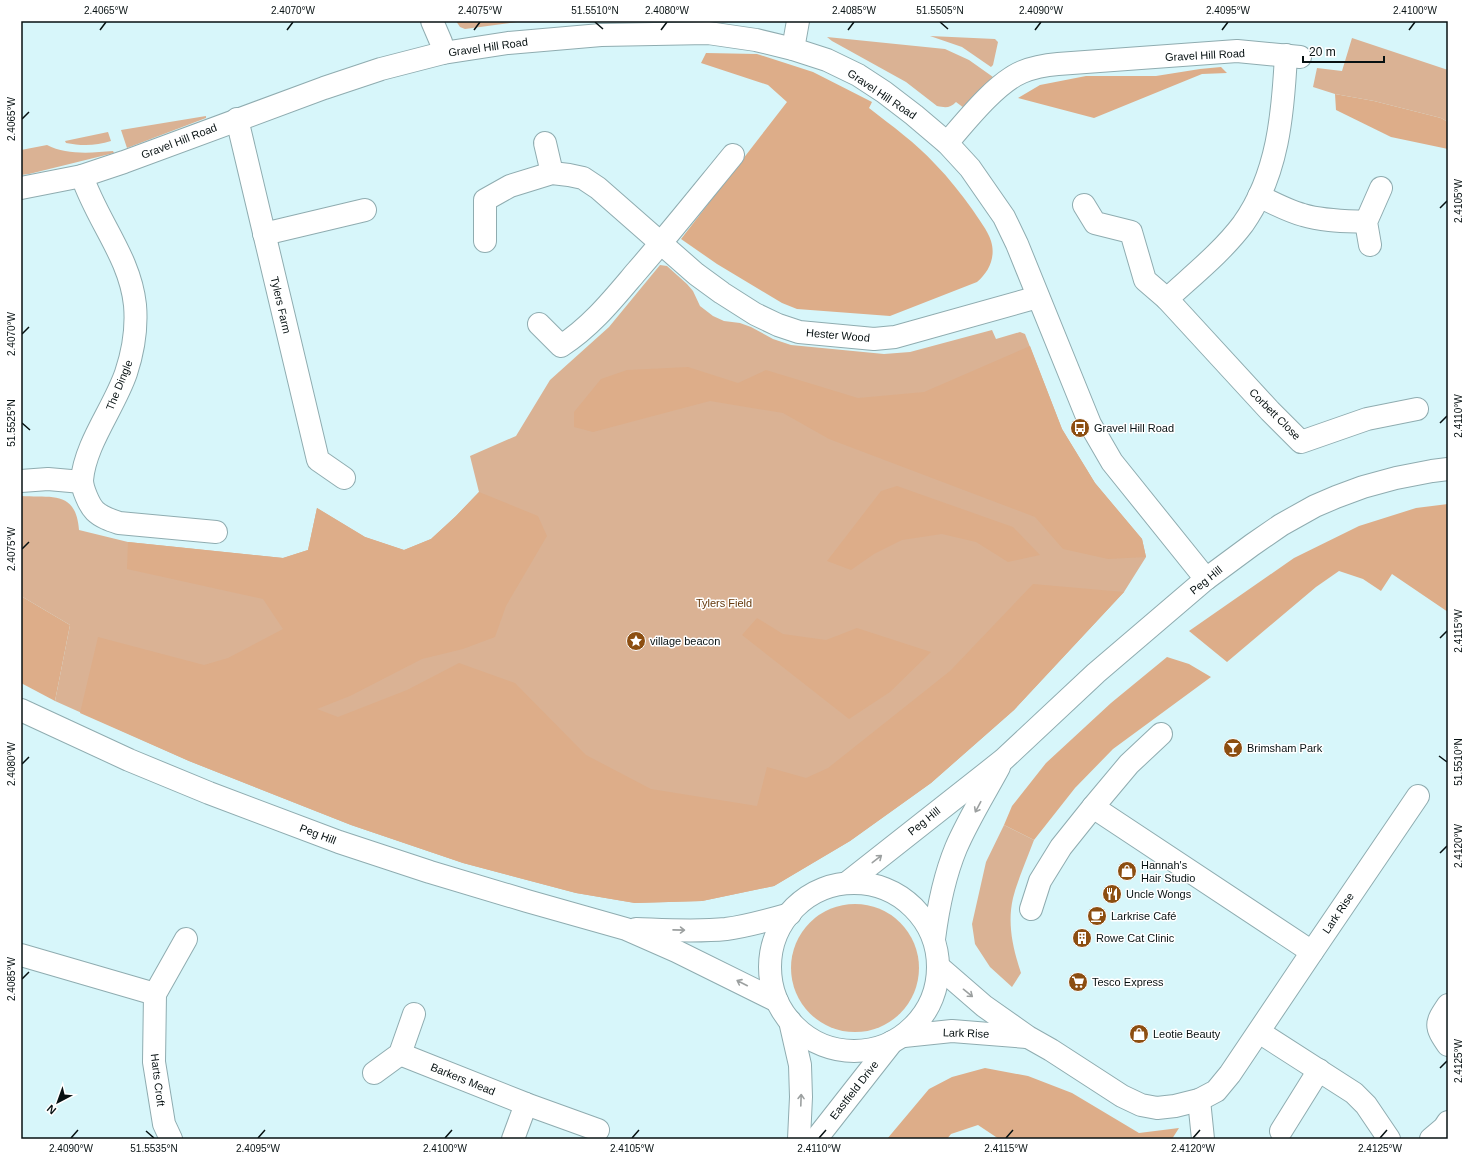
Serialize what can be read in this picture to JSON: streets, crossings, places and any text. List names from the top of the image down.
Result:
{
  "streets": {
    "street": [
      "Gravel Hill Road",
      "Tylers Farm",
      "Hester Wood",
      "The Dingle",
      "Corbett Close",
      "Peg Hill",
      "Lark Rise",
      "Barkers Mead",
      "Harts Croft",
      "Eastfield Drive"
    ]
  },
  "crossings": [
    ["Gravel Hill Road", "Tylers Farm"],
    ["Gravel Hill Road", "Hester Wood"],
    ["Gravel Hill Road", "The Dingle"],
    ["Gravel Hill Road", "Peg Hill"],
    ["Peg Hill", "Eastfield Drive"],
    ["Lark Rise", "Eastfield Drive"]
  ],
  "parks": ["Tylers Field"],
  "places": {
    "bus stop": ["Gravel Hill Road"],
    "place": ["village beacon"],
    "bar": ["Brimsham Park"],
    "shop": ["Hannah's Hair Studio", "Leotie Beauty"],
    "restaurant": ["Uncle Wongs"],
    "cafe": ["Larkrise Café"],
    "building": ["Rowe Cat Clinic"],
    "supermarket": ["Tesco Express"]
  },
  "scale_bar": "20 m",
  "north": "bottom left",
  "coordinates": [
    "2.4065°W",
    "2.4070°W",
    "2.4075°W",
    "51.5510°N",
    "2.4080°W",
    "2.4085°W",
    "51.5505°N",
    "2.4090°W",
    "2.4095°W",
    "2.4100°W",
    "2.4105°W",
    "2.4110°W",
    "51.5525°N",
    "2.4115°W",
    "2.4120°W",
    "2.4125°W",
    "51.5535°N"
  ]
}
